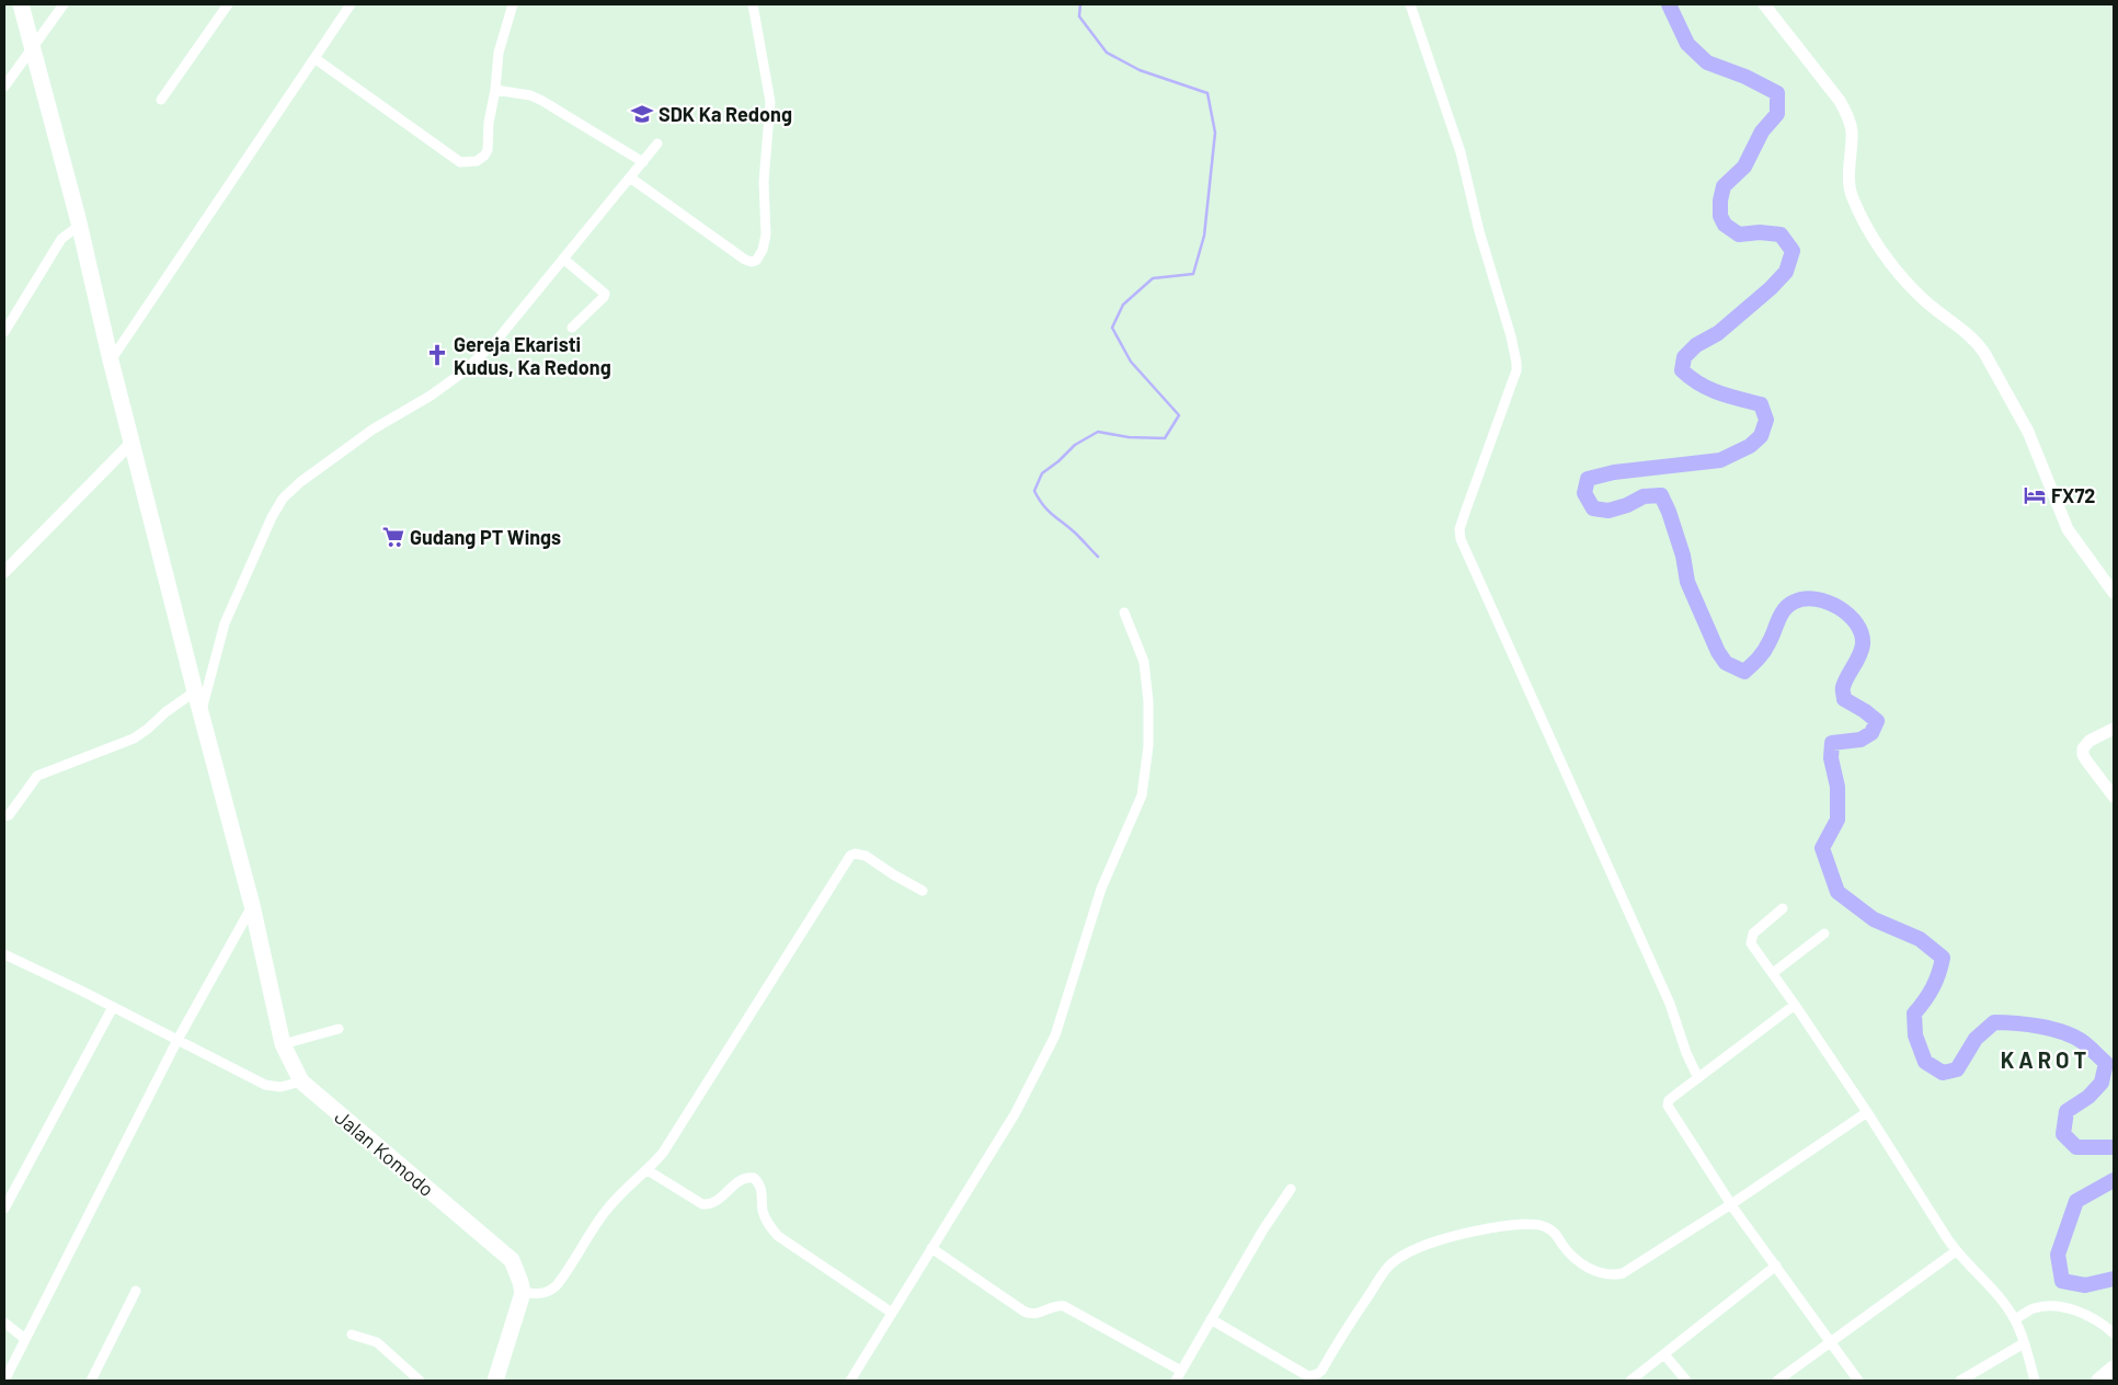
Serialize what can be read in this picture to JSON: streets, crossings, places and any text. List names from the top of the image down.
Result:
{
  "streets": {
    "highway": ["Jalan Komodo"]
  },
  "districts": ["K A R O T"],
  "places": {
    "school or university": ["SDK Ka Redong"],
    "church": ["Gereja Ekaristi Kudus, Ka Redong"],
    "hotel": ["FX72"],
    "supermarket": ["Gudang PT Wings"]
  }
}
